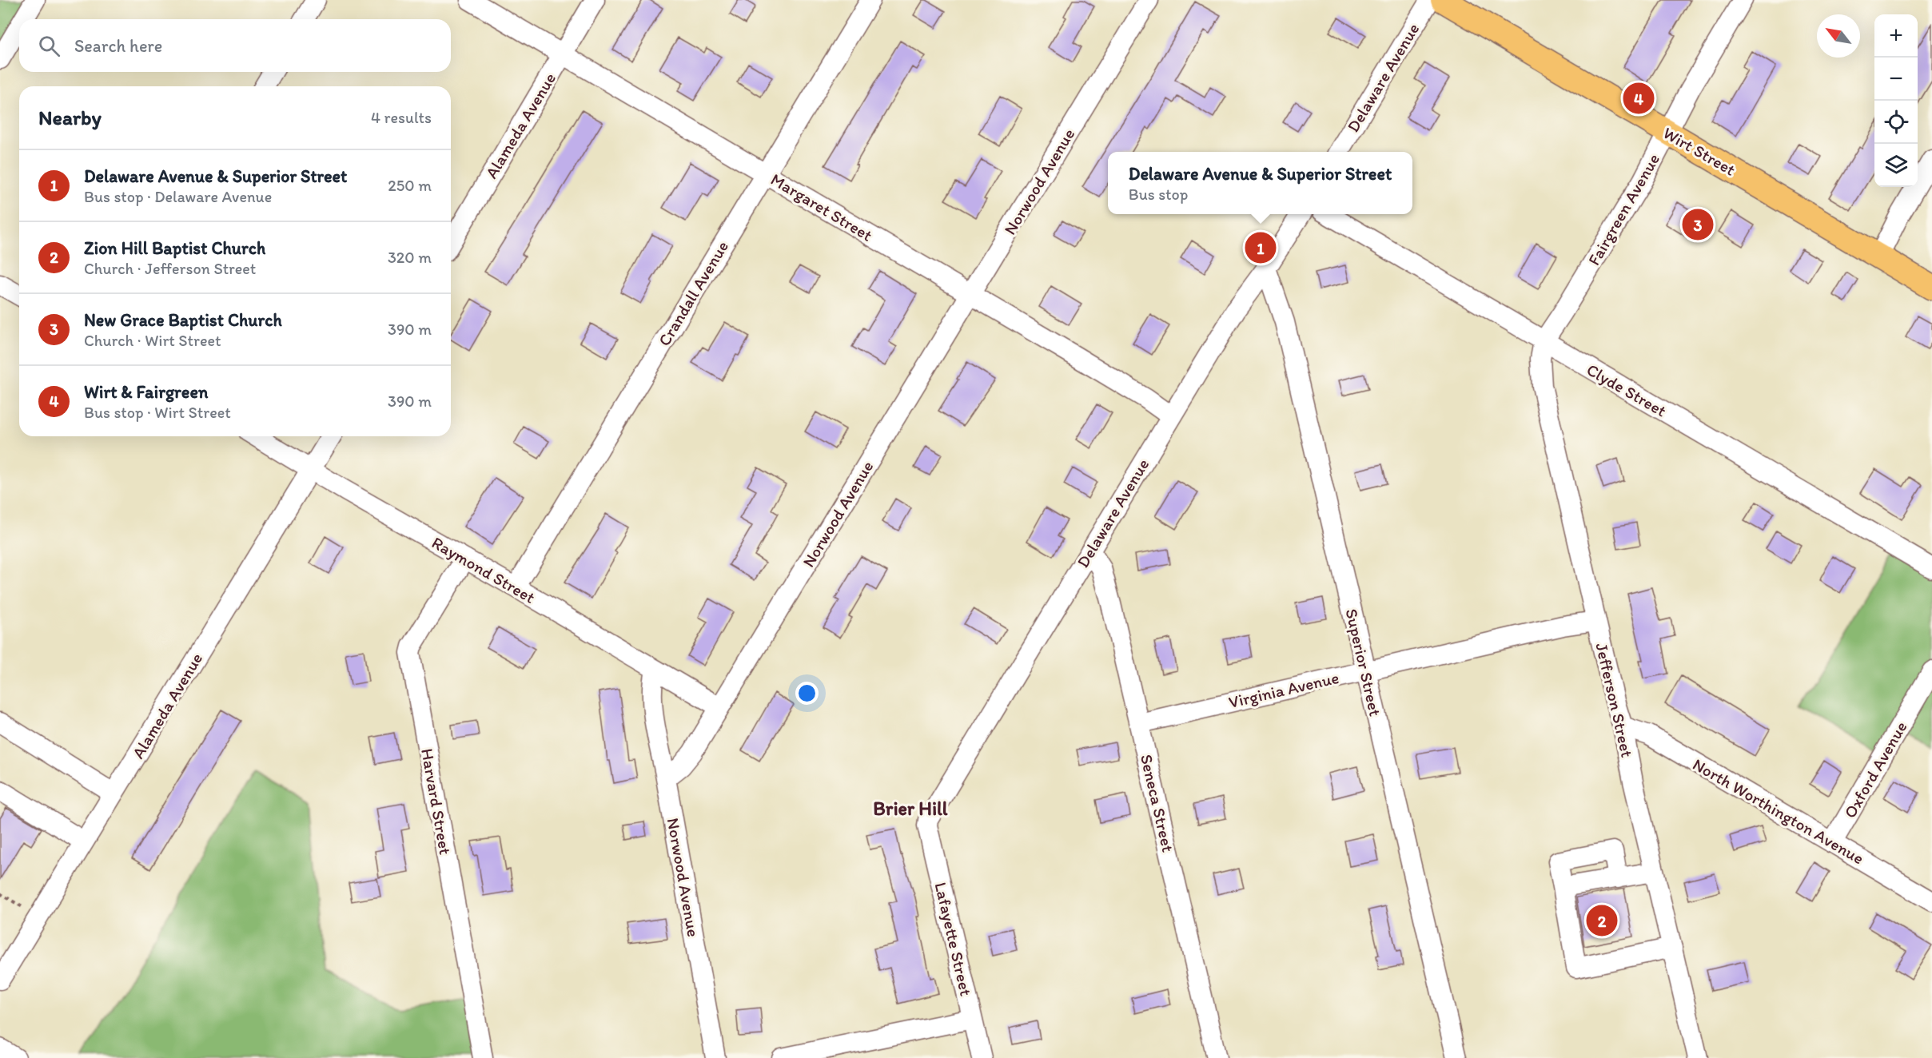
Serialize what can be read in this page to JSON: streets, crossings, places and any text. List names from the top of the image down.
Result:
{
  "streets": {
    "main road": ["Wirt Street"],
    "street": [
      "Delaware Avenue",
      "Alameda Avenue",
      "Norwood Avenue",
      "Margaret Street",
      "Fairgreen Avenue",
      "Crandall Avenue",
      "Clyde Street",
      "Raymond Street",
      "Superior Street",
      "Virginia Avenue",
      "Jefferson Street",
      "Oxford Avenue",
      "Harvard Street",
      "Seneca Street",
      "North Worthington Avenue",
      "Lafayette Street"
    ]
  },
  "crossings": [
    ["Delaware Avenue", "Margaret Street"],
    ["Delaware Avenue", "Superior Street"],
    ["Delaware Avenue", "Seneca Street"],
    ["Delaware Avenue", "Lafayette Street"],
    ["Alameda Avenue", "Margaret Street"],
    ["Alameda Avenue", "Raymond Street"],
    ["Wirt Street", "Fairgreen Avenue"],
    ["Norwood Avenue", "Margaret Street"],
    ["Norwood Avenue", "Raymond Street"],
    ["Margaret Street", "Crandall Avenue"],
    ["Fairgreen Avenue", "Clyde Street"],
    ["Fairgreen Avenue", "Jefferson Street"],
    ["Crandall Avenue", "Raymond Street"],
    ["Clyde Street", "Jefferson Street"],
    ["Raymond Street", "Harvard Street"],
    ["Superior Street", "Virginia Avenue"],
    ["Virginia Avenue", "Jefferson Street"],
    ["Virginia Avenue", "Seneca Street"],
    ["Jefferson Street", "North Worthington Avenue"],
    ["Oxford Avenue", "North Worthington Avenue"]
  ],
  "districts": ["Brier Hill"],
  "north": "top left",
  "page": {
    "map_buttons": ["+", "−"],
    "search": "Search here",
    "pins": [
      "4",
      "3",
      "1",
      "2"
    ],
    "heading": ["Nearby", "4 results"],
    "list": [
      {
        "mark": "1",
        "name": "Delaware Avenue & Superior Street",
        "note": "Bus stop · Delaware Avenue",
        "value": "250 m"
      },
      {
        "mark": "2",
        "name": "Zion Hill Baptist Church",
        "note": "Church · Jefferson Street",
        "value": "320 m"
      },
      {
        "mark": "3",
        "name": "New Grace Baptist Church",
        "note": "Church · Wirt Street",
        "value": "390 m"
      },
      {
        "mark": "4",
        "name": "Wirt & Fairgreen",
        "note": "Bus stop · Wirt Street",
        "value": "390 m"
      }
    ],
    "popup": ["Delaware Avenue & Superior Street", "Bus stop"]
  }
}
